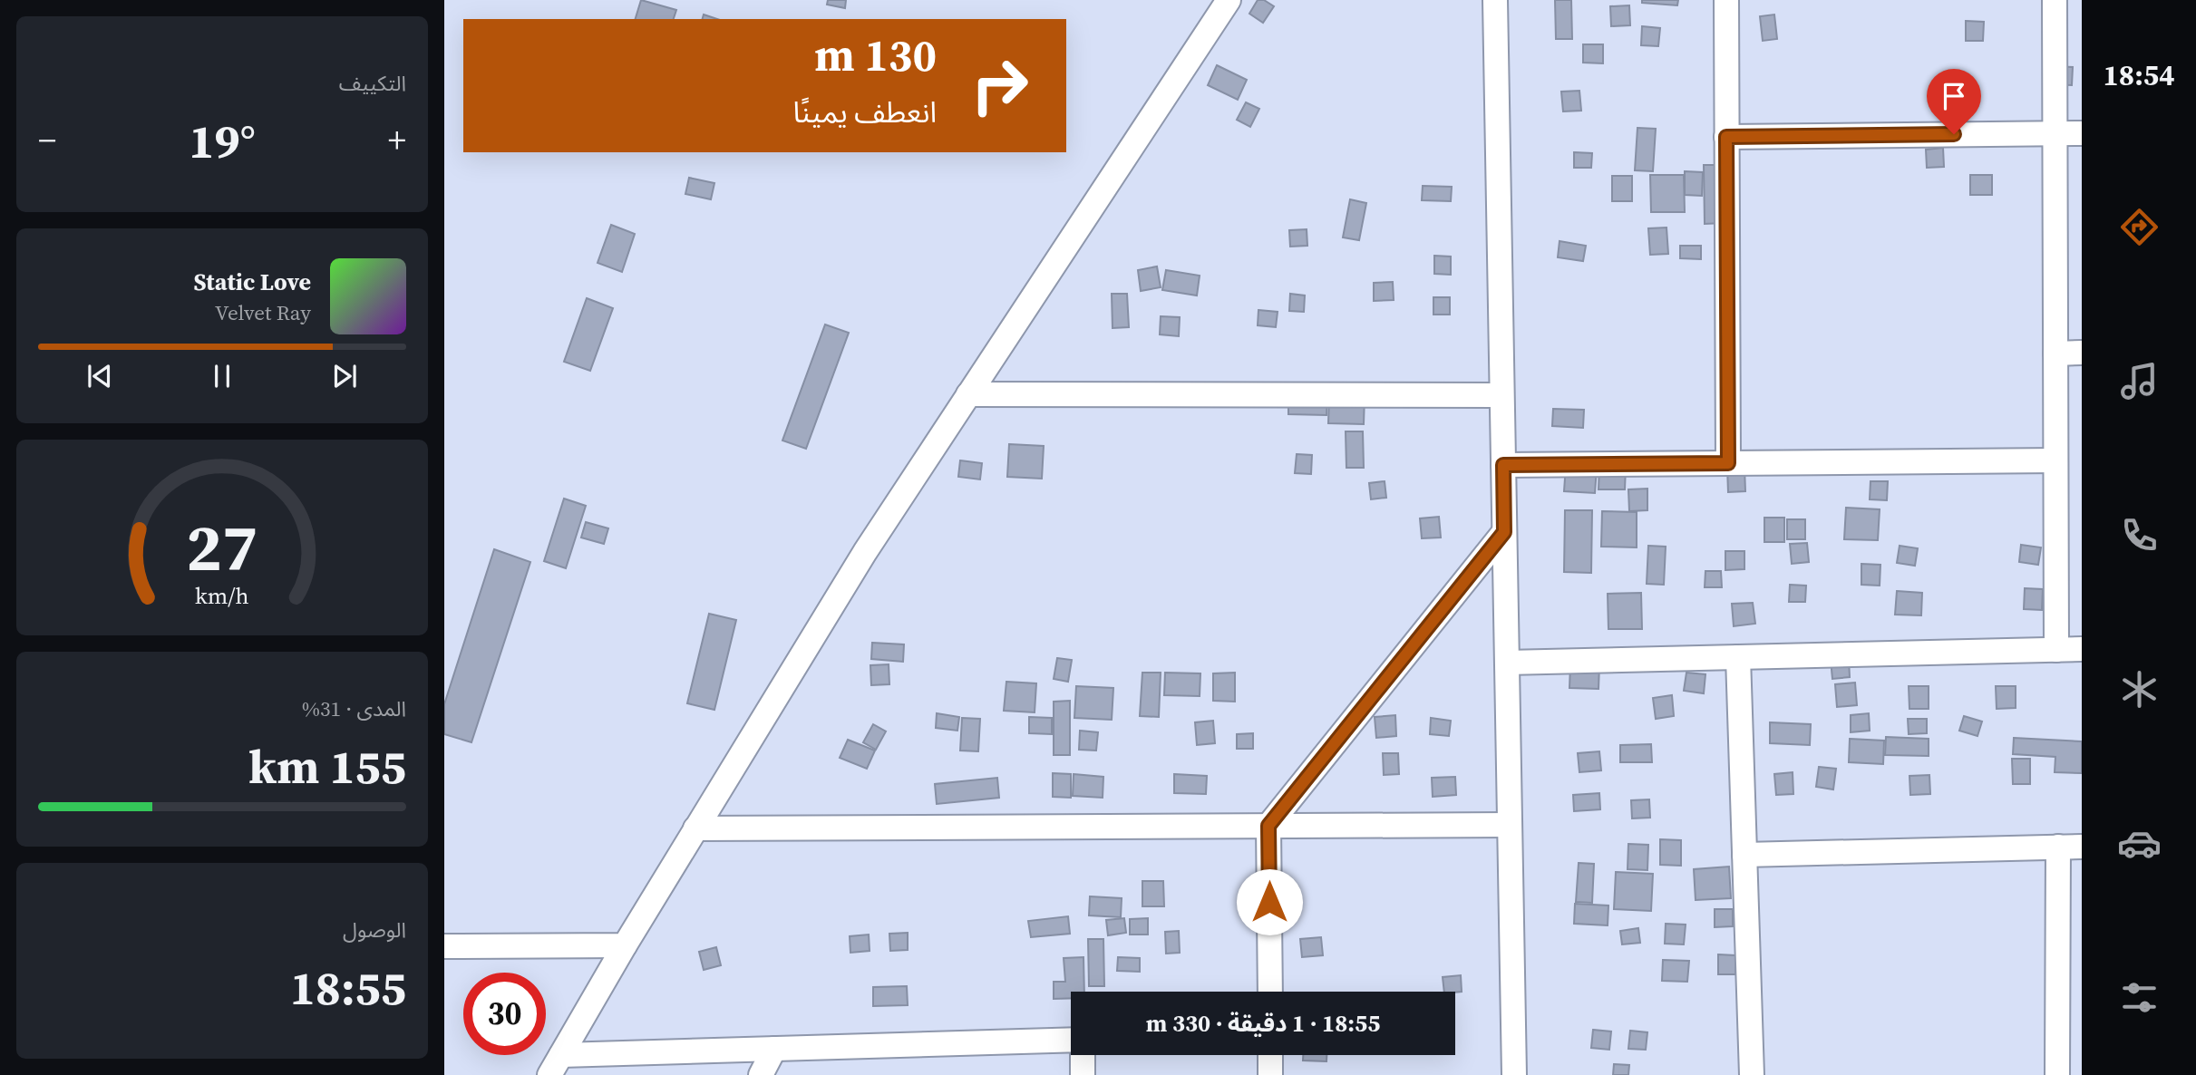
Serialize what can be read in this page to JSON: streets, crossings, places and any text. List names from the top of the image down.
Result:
{
  "page": {
    "tabs": "18:54",
    "tile": [
      "التكييف",
      ["المدى · 31%", "155 km"],
      ["الوصول", "18:55"]
    ],
    "turn": ["130 m", "انعطف يمينًا"],
    "heat": ["−", "19°", "+"],
    "song": ["Static Love", "Velvet Ray"],
    "limit": "30",
    "trip": "18:55 · 1 دقيقة · 330 m",
    "gauge": ["27", "km/h"]
  }
}
